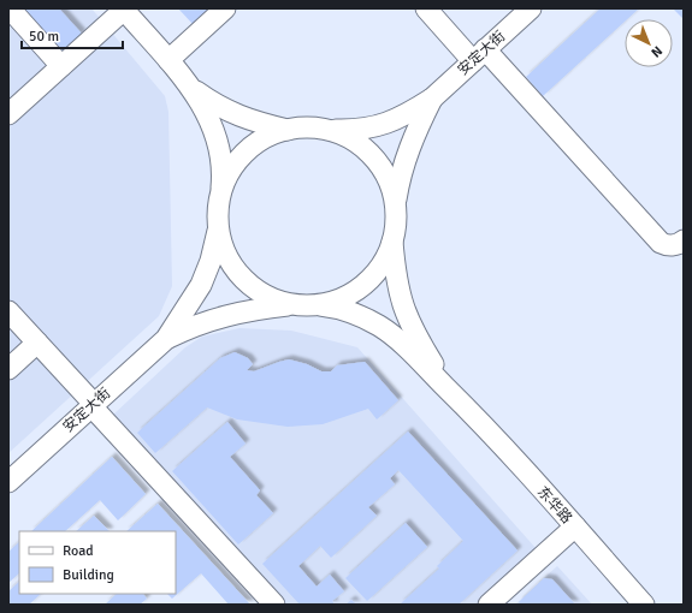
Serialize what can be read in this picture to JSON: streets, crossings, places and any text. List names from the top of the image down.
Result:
{
  "streets": {
    "street": ["安定大街", "东华路"]
  },
  "legend": ["Road", "Building"],
  "scale_bar": "50 m",
  "north": "bottom right"
}
